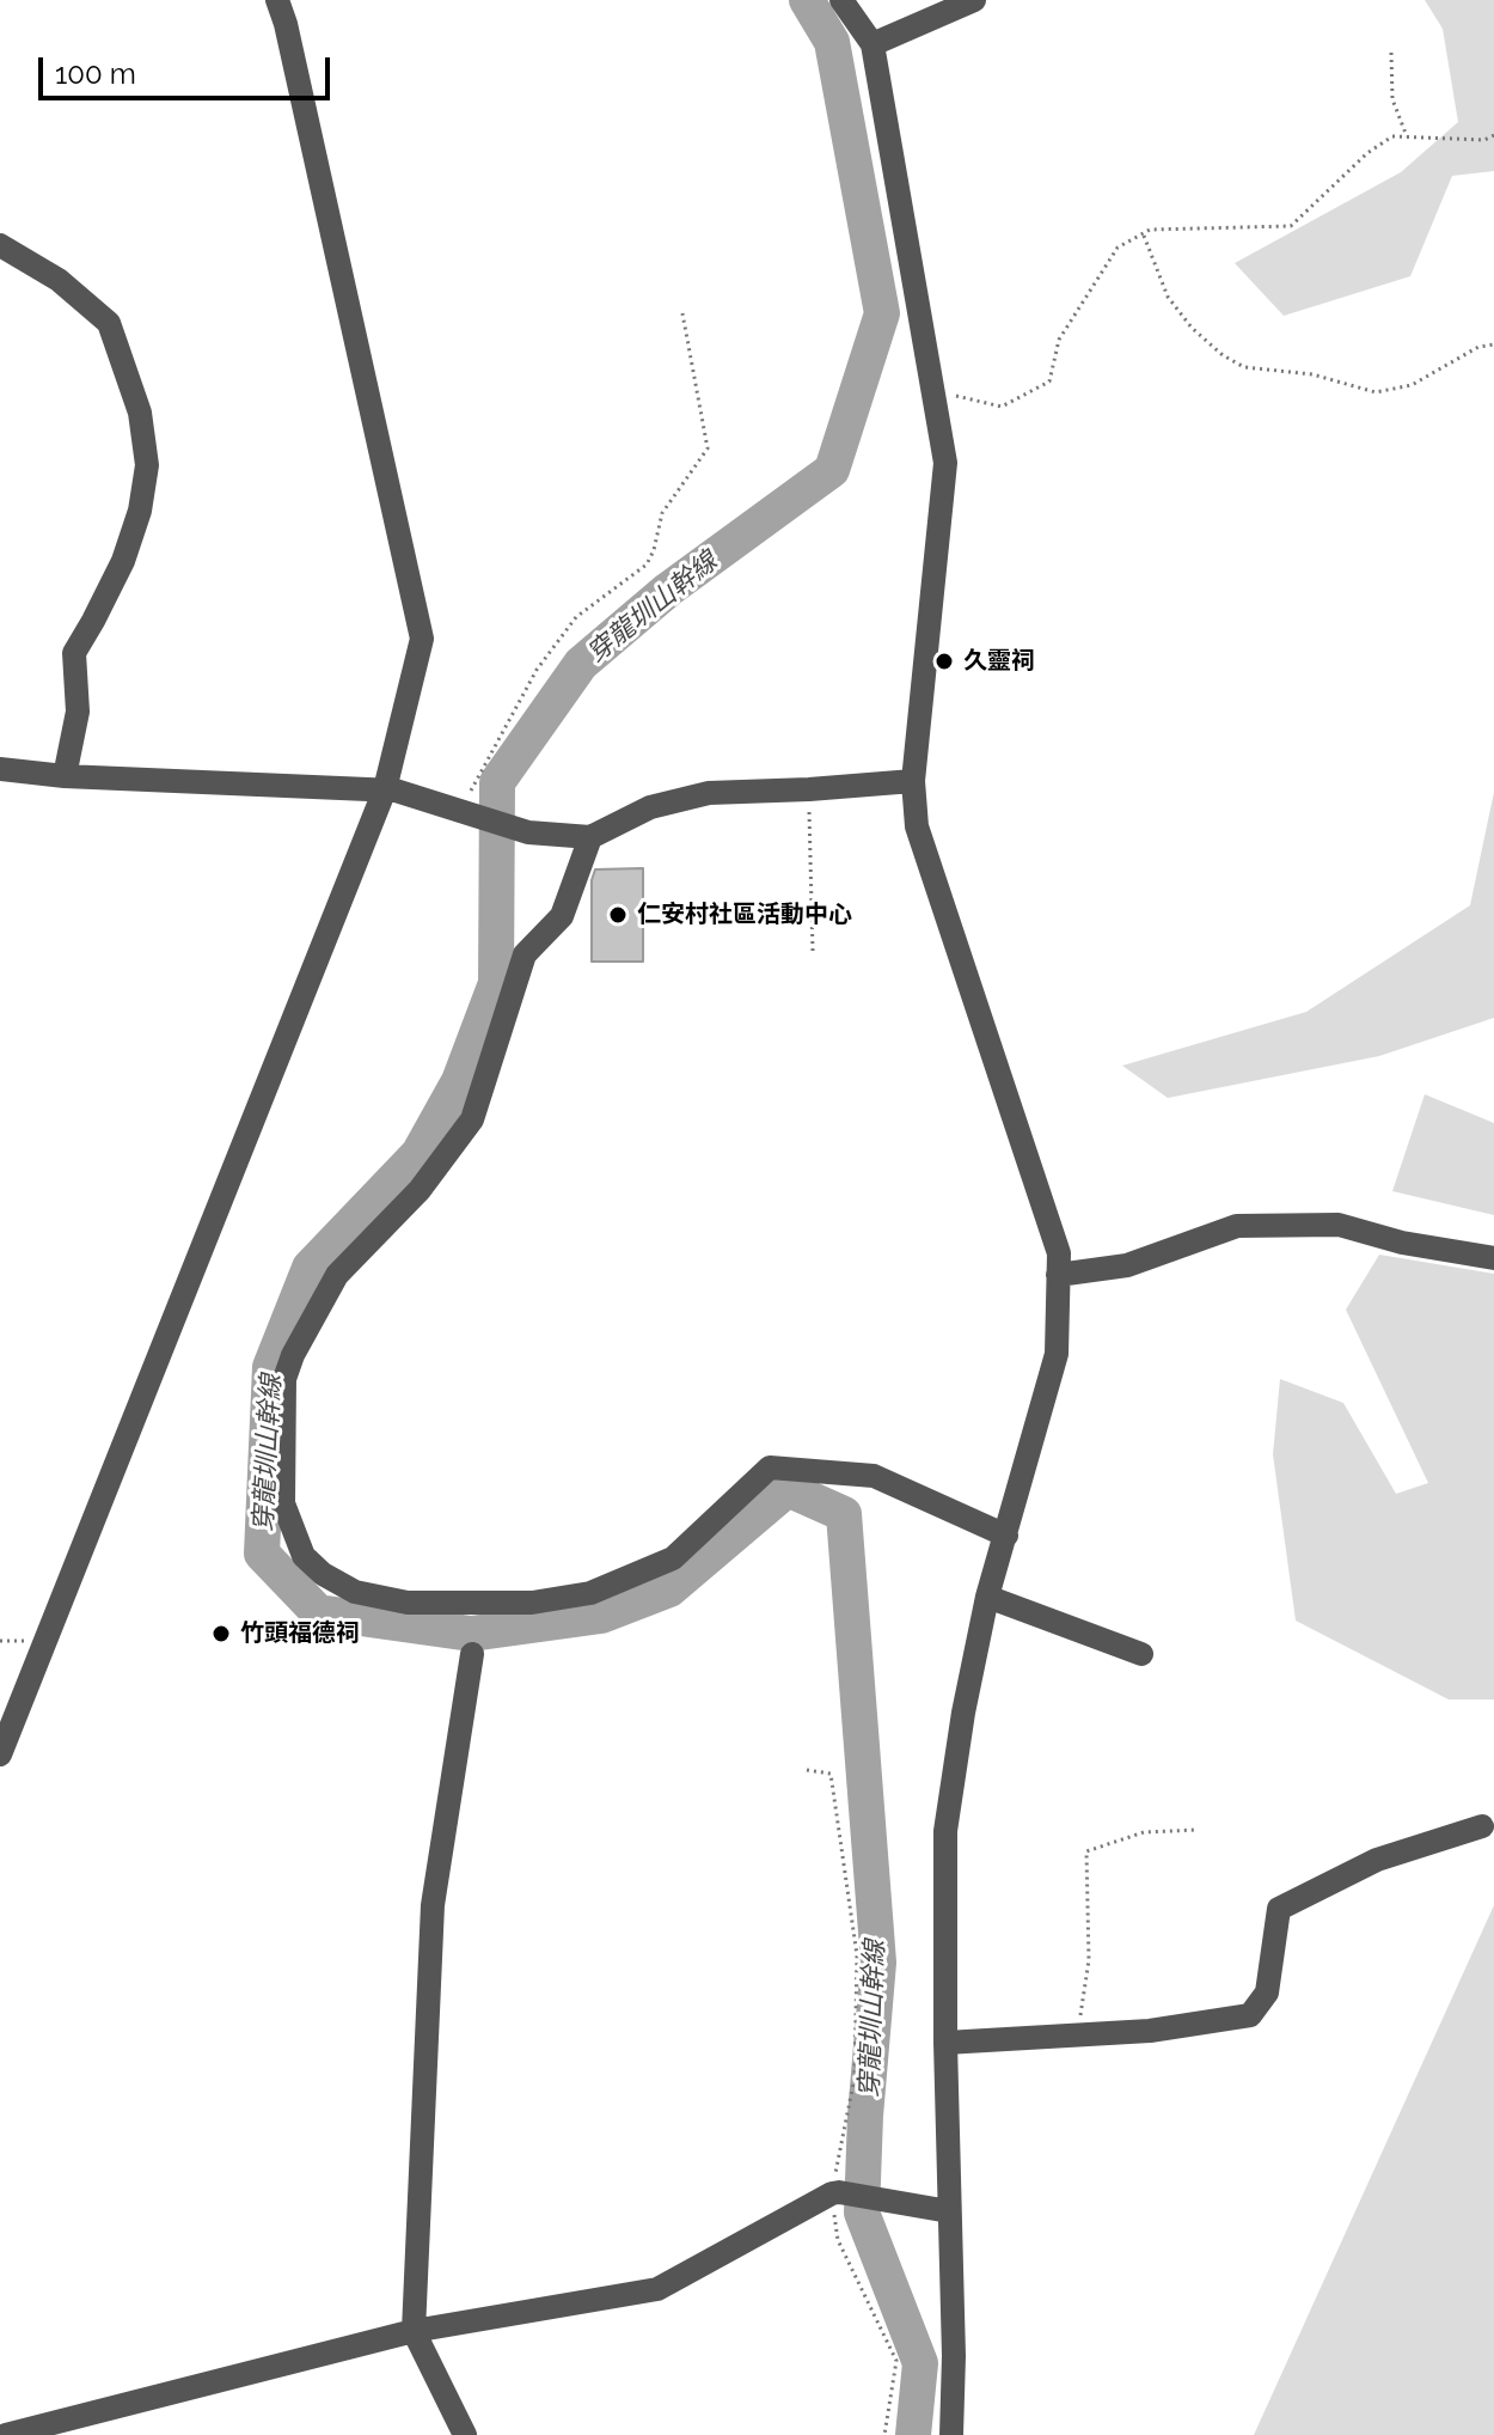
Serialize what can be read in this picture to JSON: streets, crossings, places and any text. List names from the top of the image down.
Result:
{
  "water": ["穿龍圳山幹線"],
  "places": ["久靈祠", "仁安村社區活動中心", "竹頭福德祠"],
  "scale_bar": "100 m"
}
